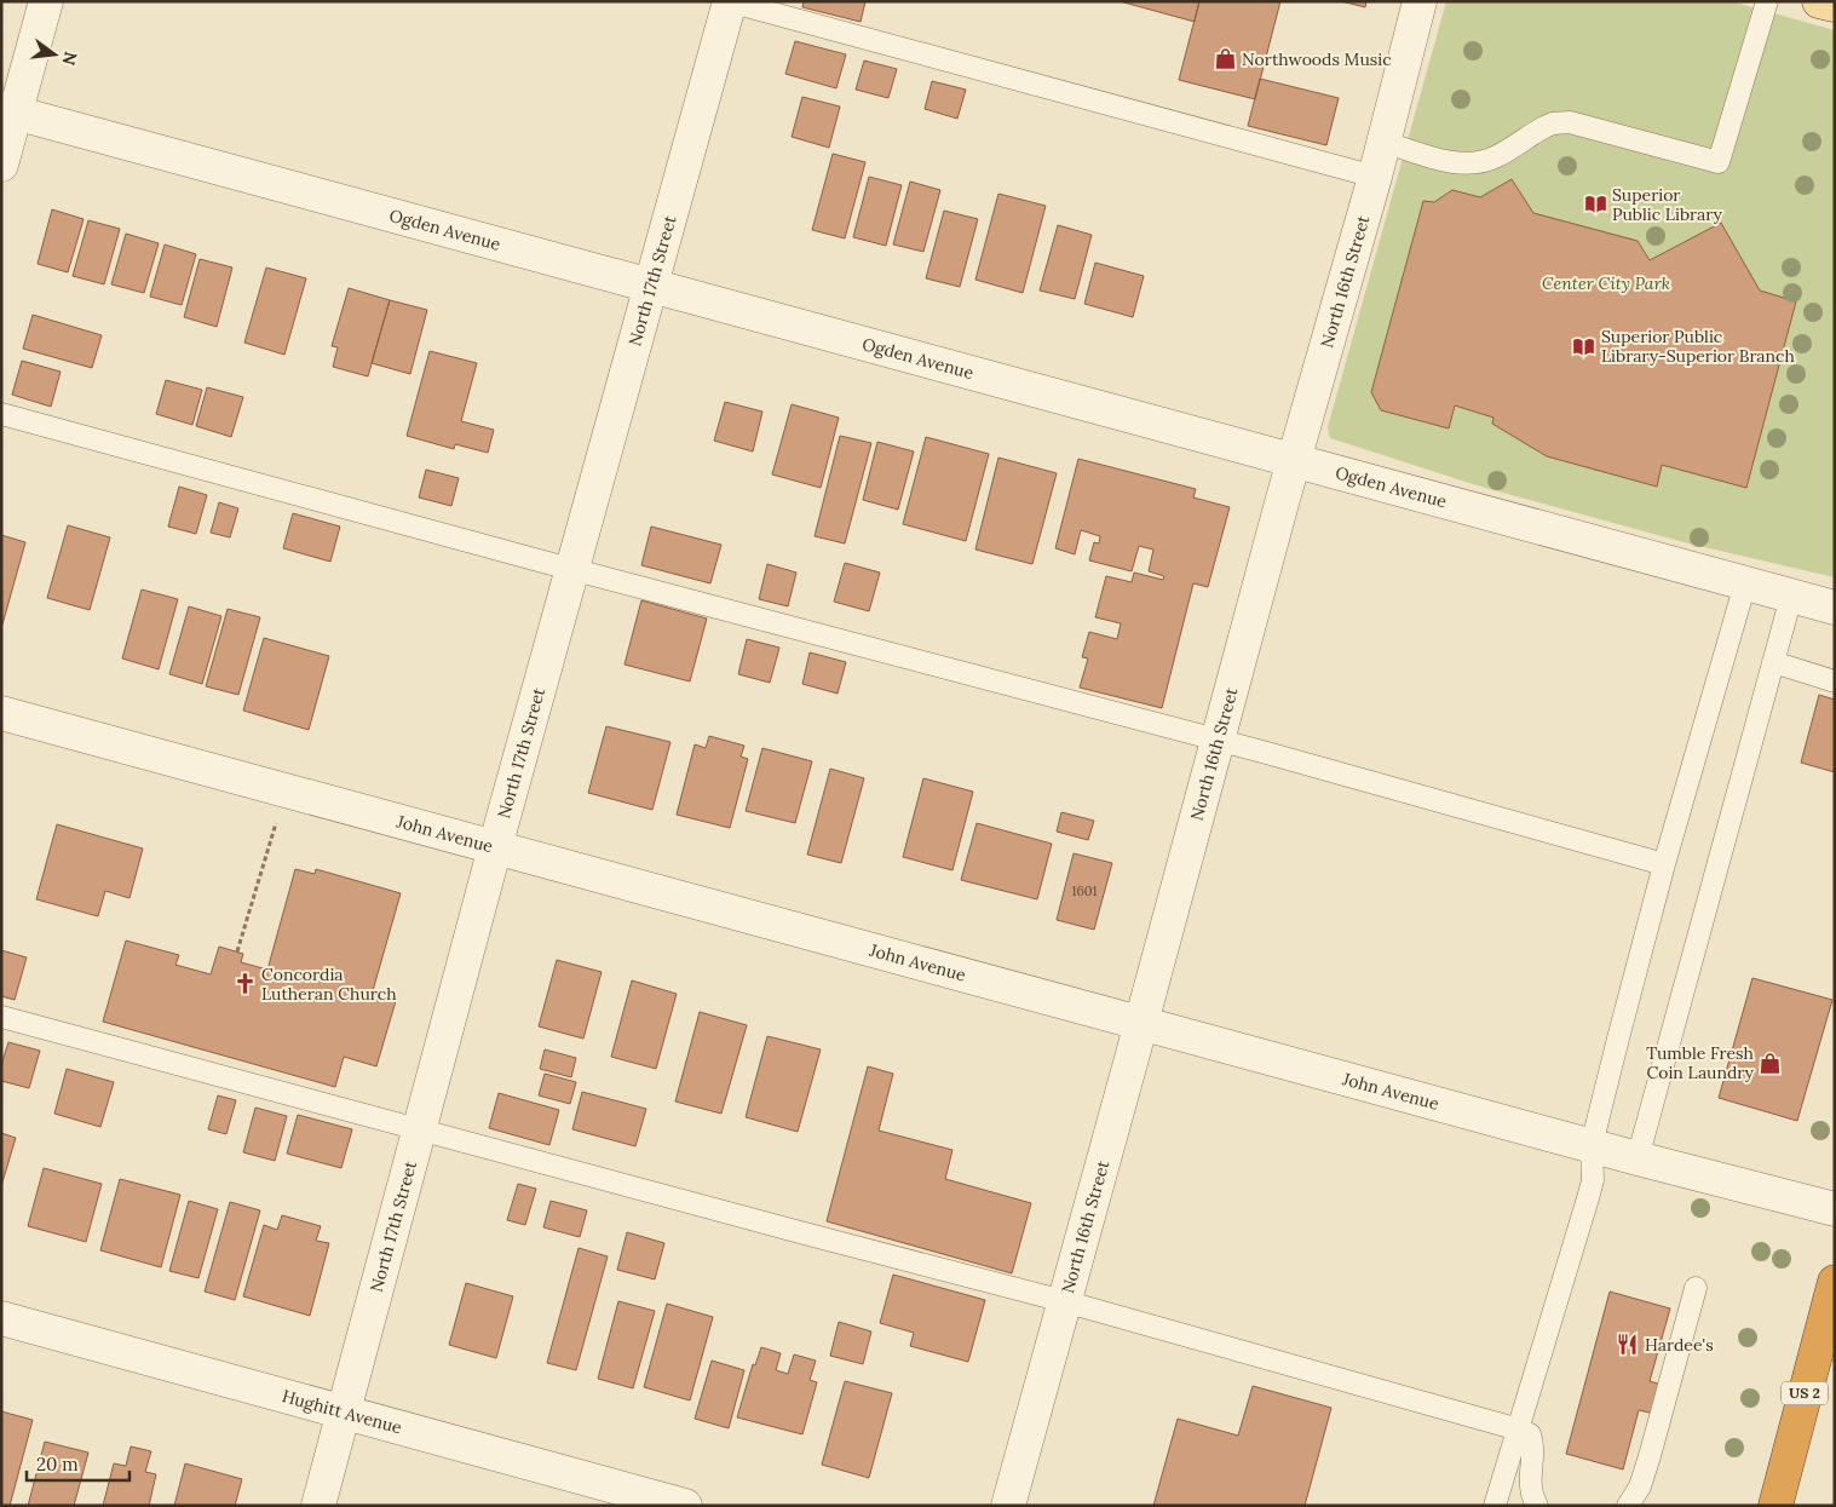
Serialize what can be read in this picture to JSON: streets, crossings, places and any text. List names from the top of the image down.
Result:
{
  "streets": {
    "highway": ["US 2"],
    "street": [
      "Ogden Avenue",
      "North 17th Street",
      "North 16th Street",
      "John Avenue",
      "Hughitt Avenue"
    ]
  },
  "crossings": [
    ["Ogden Avenue", "North 17th Street"],
    ["Ogden Avenue", "North 16th Street"],
    ["North 17th Street", "John Avenue"],
    ["North 17th Street", "Hughitt Avenue"],
    ["North 16th Street", "John Avenue"]
  ],
  "parks": ["Center City Park"],
  "places": {
    "shop": ["Northwoods Music", "Tumble Fresh Coin Laundry"],
    "library": ["Superior Public Library", "Superior Public Library-Superior Branch"],
    "church": ["Concordia Lutheran Church"],
    "restaurant": ["Hardee's"]
  },
  "house_numbers": ["1601"],
  "scale_bar": "20 m",
  "north": "right"
}
